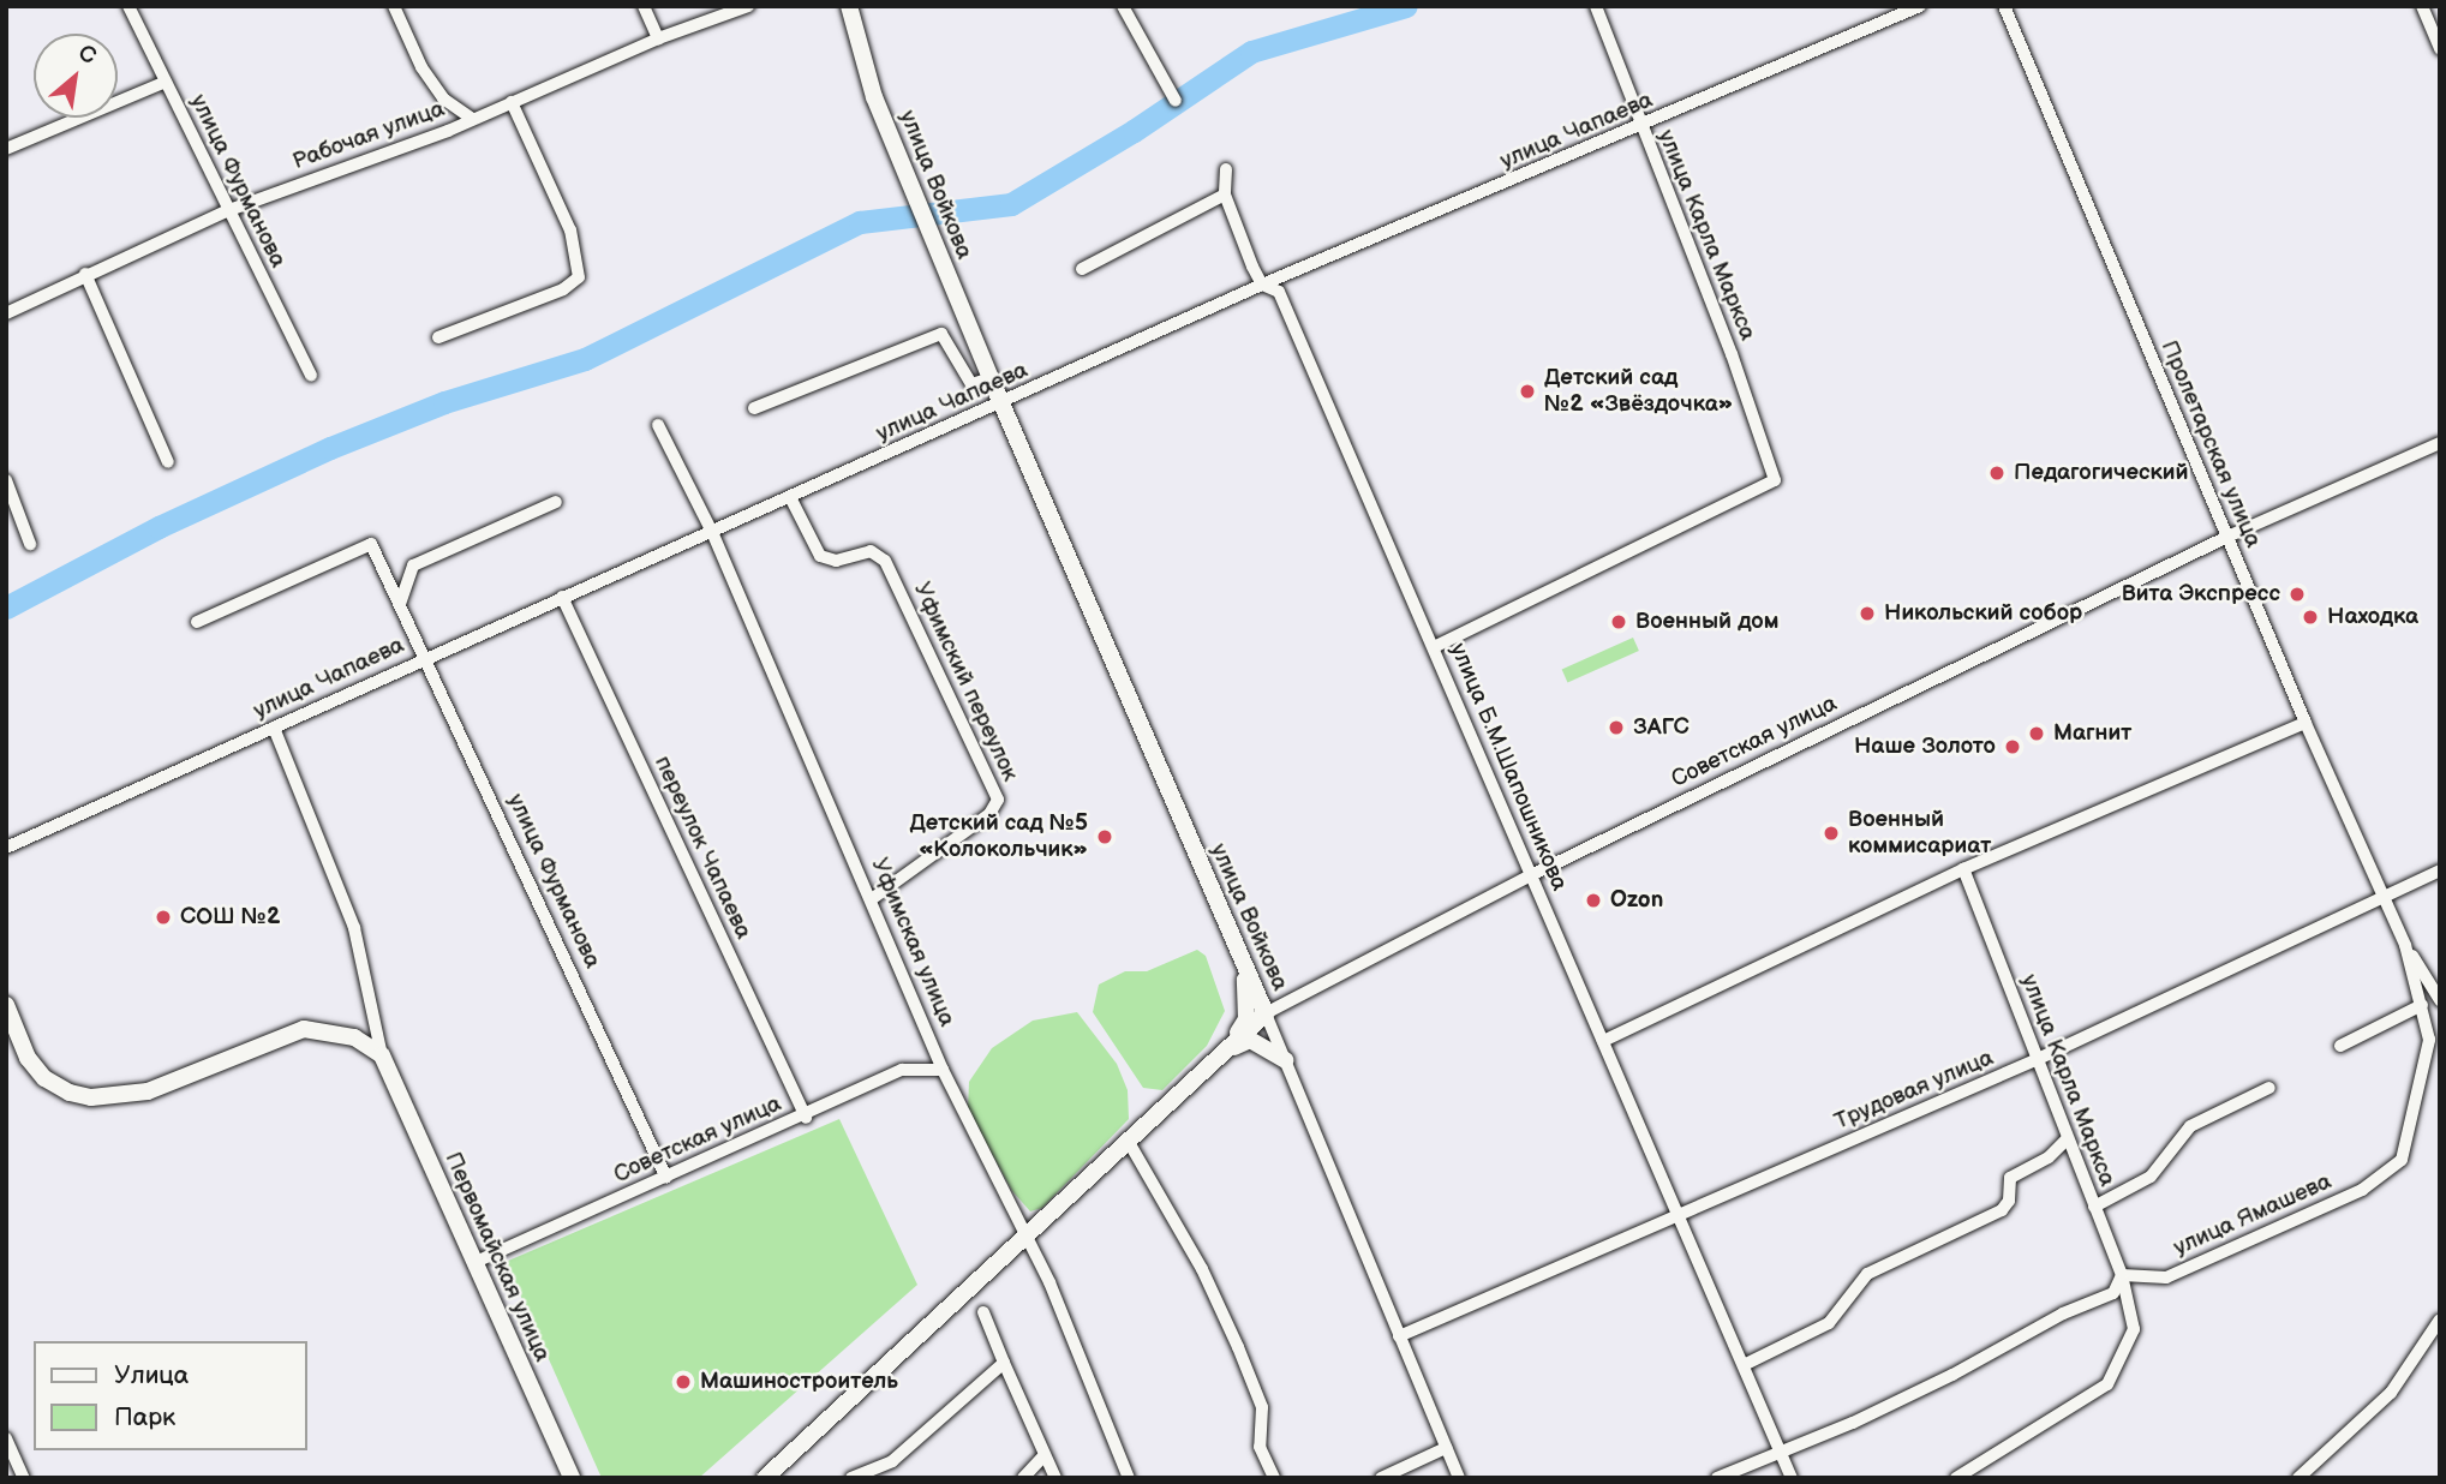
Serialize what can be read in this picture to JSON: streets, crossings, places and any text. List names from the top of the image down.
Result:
{
  "streets": {
    "main road": ["улица Войкова", "Советская улица", "Первомайская улица"],
    "street": [
      "улица Чапаева",
      "Рабочая улица",
      "улица Фурманова",
      "улица Карла Маркса",
      "Пролетарская улица",
      "Уфимский переулок",
      "улица Б.М.Шапошникова",
      "переулок Чапаева",
      "Уфимская улица",
      "Трудовая улица",
      "улица Ямашева"
    ]
  },
  "crossings": [
    ["улица Чапаева", "улица Фурманова"],
    ["улица Чапаева", "улица Войкова"],
    ["улица Чапаева", "улица Карла Маркса"],
    ["улица Чапаева", "Уфимский переулок"],
    ["улица Чапаева", "улица Б.М.Шапошникова"],
    ["улица Чапаева", "переулок Чапаева"],
    ["улица Чапаева", "Уфимская улица"],
    ["улица Чапаева", "Первомайская улица"],
    ["Рабочая улица", "улица Фурманова"],
    ["улица Фурманова", "Советская улица"],
    ["улица Войкова", "Советская улица"],
    ["улица Войкова", "Трудовая улица"],
    ["улица Карла Маркса", "улица Б.М.Шапошникова"],
    ["улица Карла Маркса", "Трудовая улица"],
    ["улица Карла Маркса", "улица Ямашева"],
    ["Пролетарская улица", "Советская улица"],
    ["Пролетарская улица", "Трудовая улица"],
    ["Пролетарская улица", "улица Ямашева"],
    ["Уфимский переулок", "Уфимская улица"],
    ["Советская улица", "улица Б.М.Шапошникова"],
    ["Советская улица", "переулок Чапаева"],
    ["Советская улица", "Уфимская улица"],
    ["Советская улица", "Первомайская улица"],
    ["улица Б.М.Шапошникова", "Трудовая улица"],
    ["Трудовая улица", "улица Ямашева"]
  ],
  "places": [
    "Детский сад №2 «Звёздочка»",
    "Педагогический",
    "Вита Экспресс",
    "Никольский собор",
    "Находка",
    "Военный дом",
    "ЗАГС",
    "Магнит",
    "Наше Золото",
    "Военный коммисариат",
    "Детский сад №5 «Колокольчик»",
    "Ozon",
    "СОШ №2",
    "Машиностроитель"
  ],
  "legend": ["Улица", "Парк"],
  "north": "top right"
}
